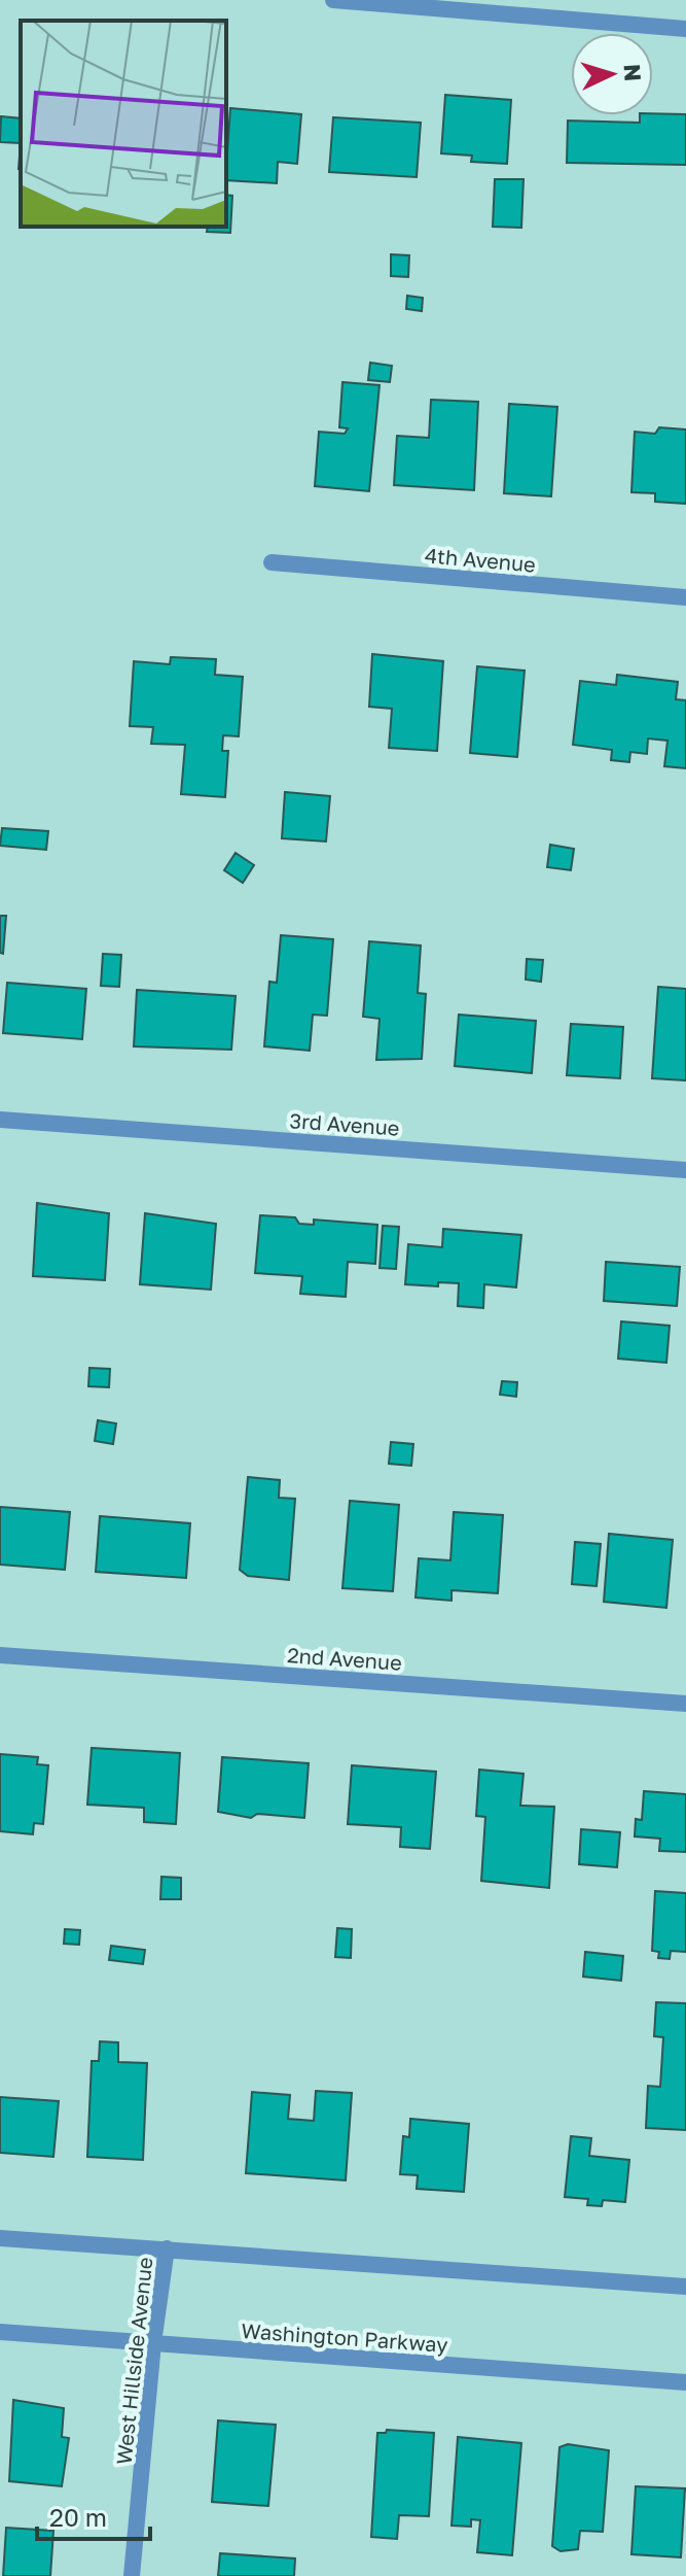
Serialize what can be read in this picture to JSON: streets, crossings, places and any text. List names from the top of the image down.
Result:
{
  "streets": {
    "street": [
      "4th Avenue",
      "3rd Avenue",
      "2nd Avenue",
      "Washington Parkway",
      "West Hillside Avenue"
    ]
  },
  "crossings": [
    ["Washington Parkway", "West Hillside Avenue"]
  ],
  "scale_bar": "20 m",
  "north": "right"
}
